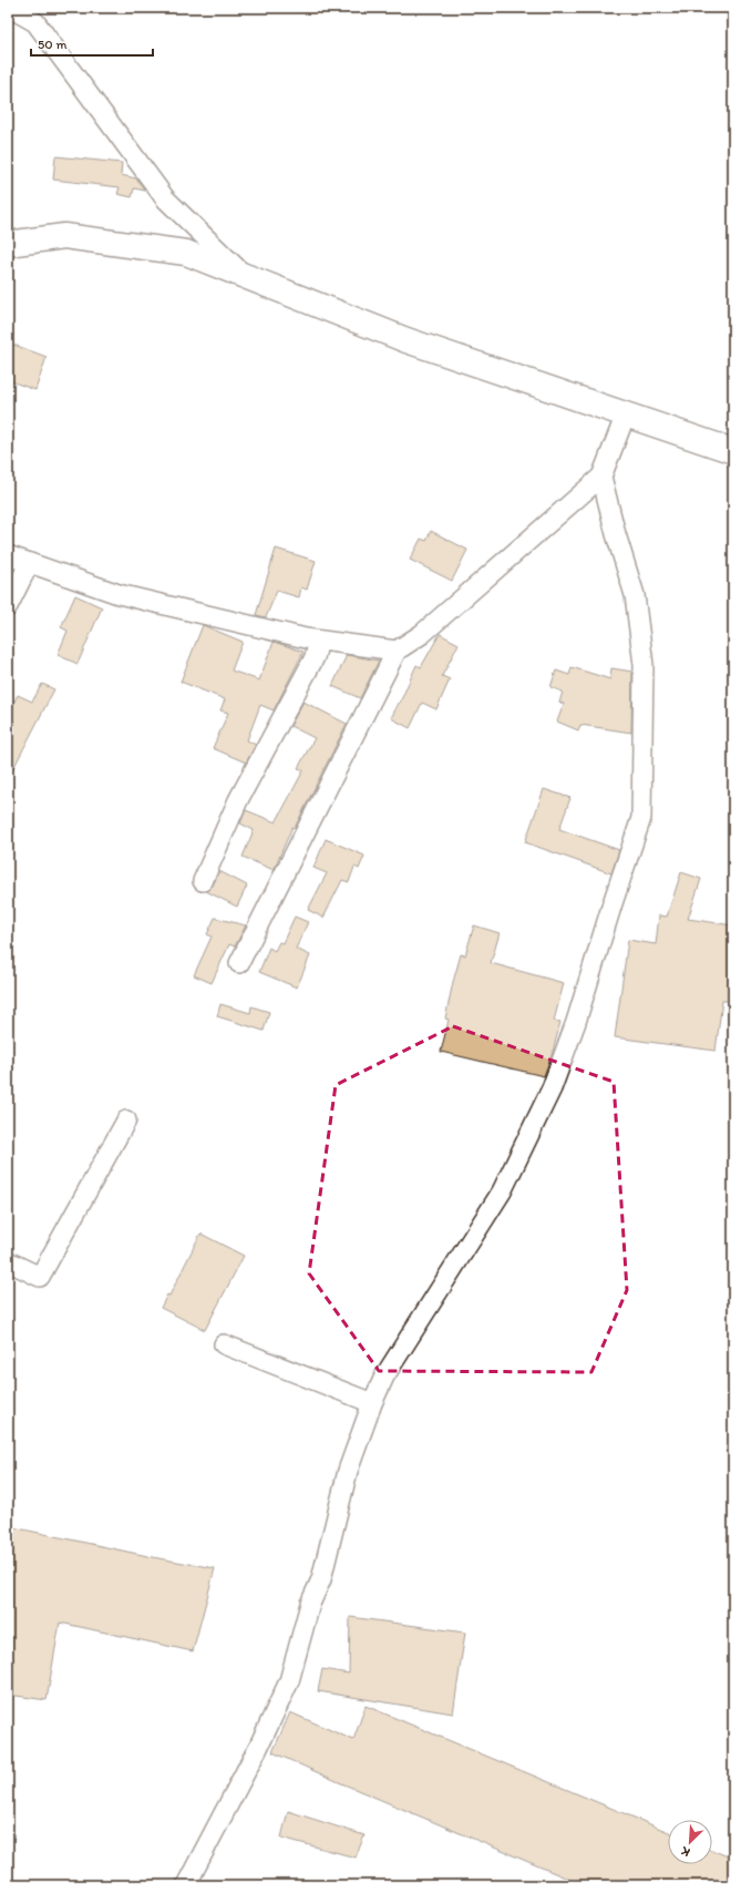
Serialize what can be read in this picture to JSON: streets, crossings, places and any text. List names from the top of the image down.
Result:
{
  "scale_bar": "50 m",
  "north": "bottom left"
}
